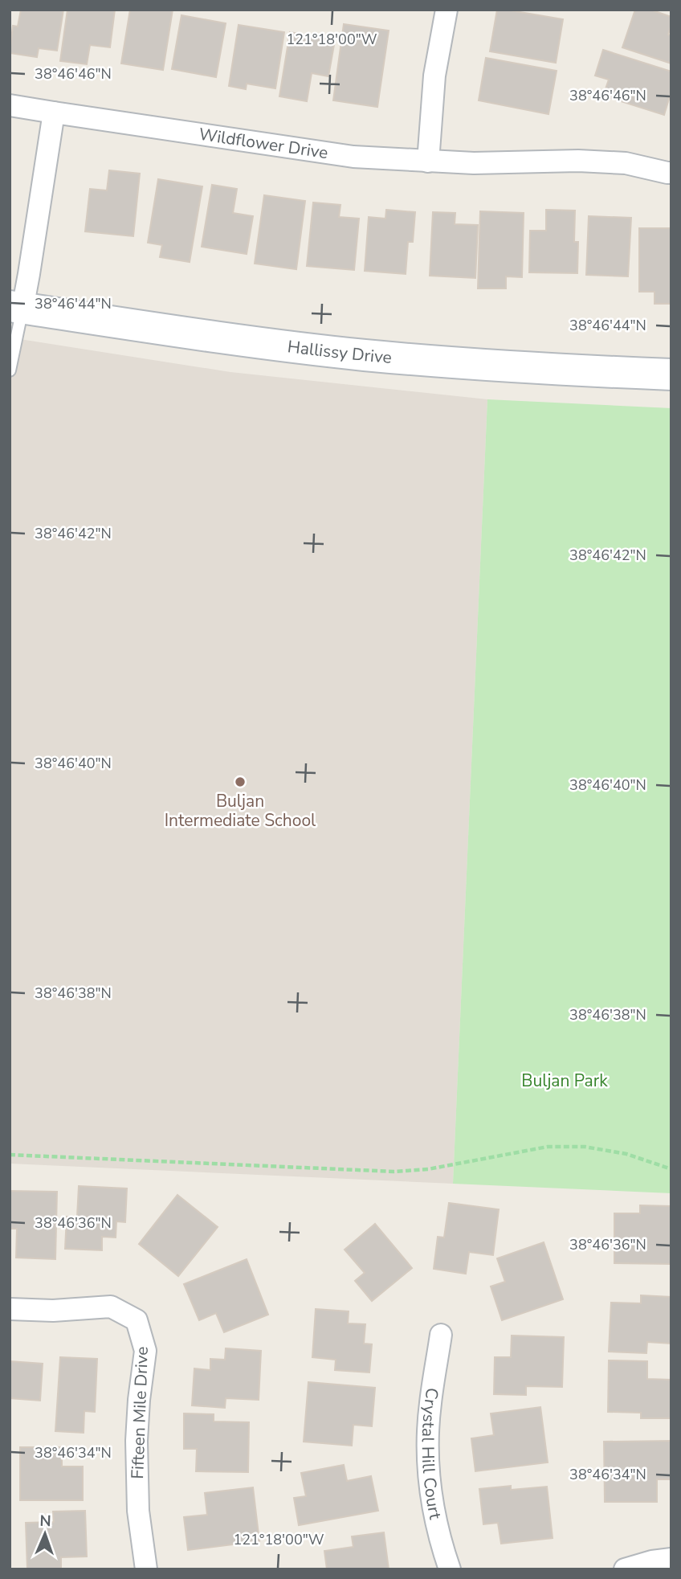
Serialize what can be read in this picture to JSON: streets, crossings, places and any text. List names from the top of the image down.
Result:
{
  "streets": {
    "street": [
      "Wildflower Drive",
      "Hallissy Drive",
      "Fifteen Mile Drive",
      "Crystal Hill Court"
    ]
  },
  "parks": ["Buljan Park"],
  "places": ["Buljan Intermediate School"],
  "north": "top",
  "coordinates": [
    "121°18'00\"W",
    "38°46'46\"N",
    "38°46'44\"N",
    "38°46'42\"N",
    "38°46'40\"N",
    "38°46'38\"N",
    "38°46'36\"N",
    "38°46'34\"N"
  ]
}
